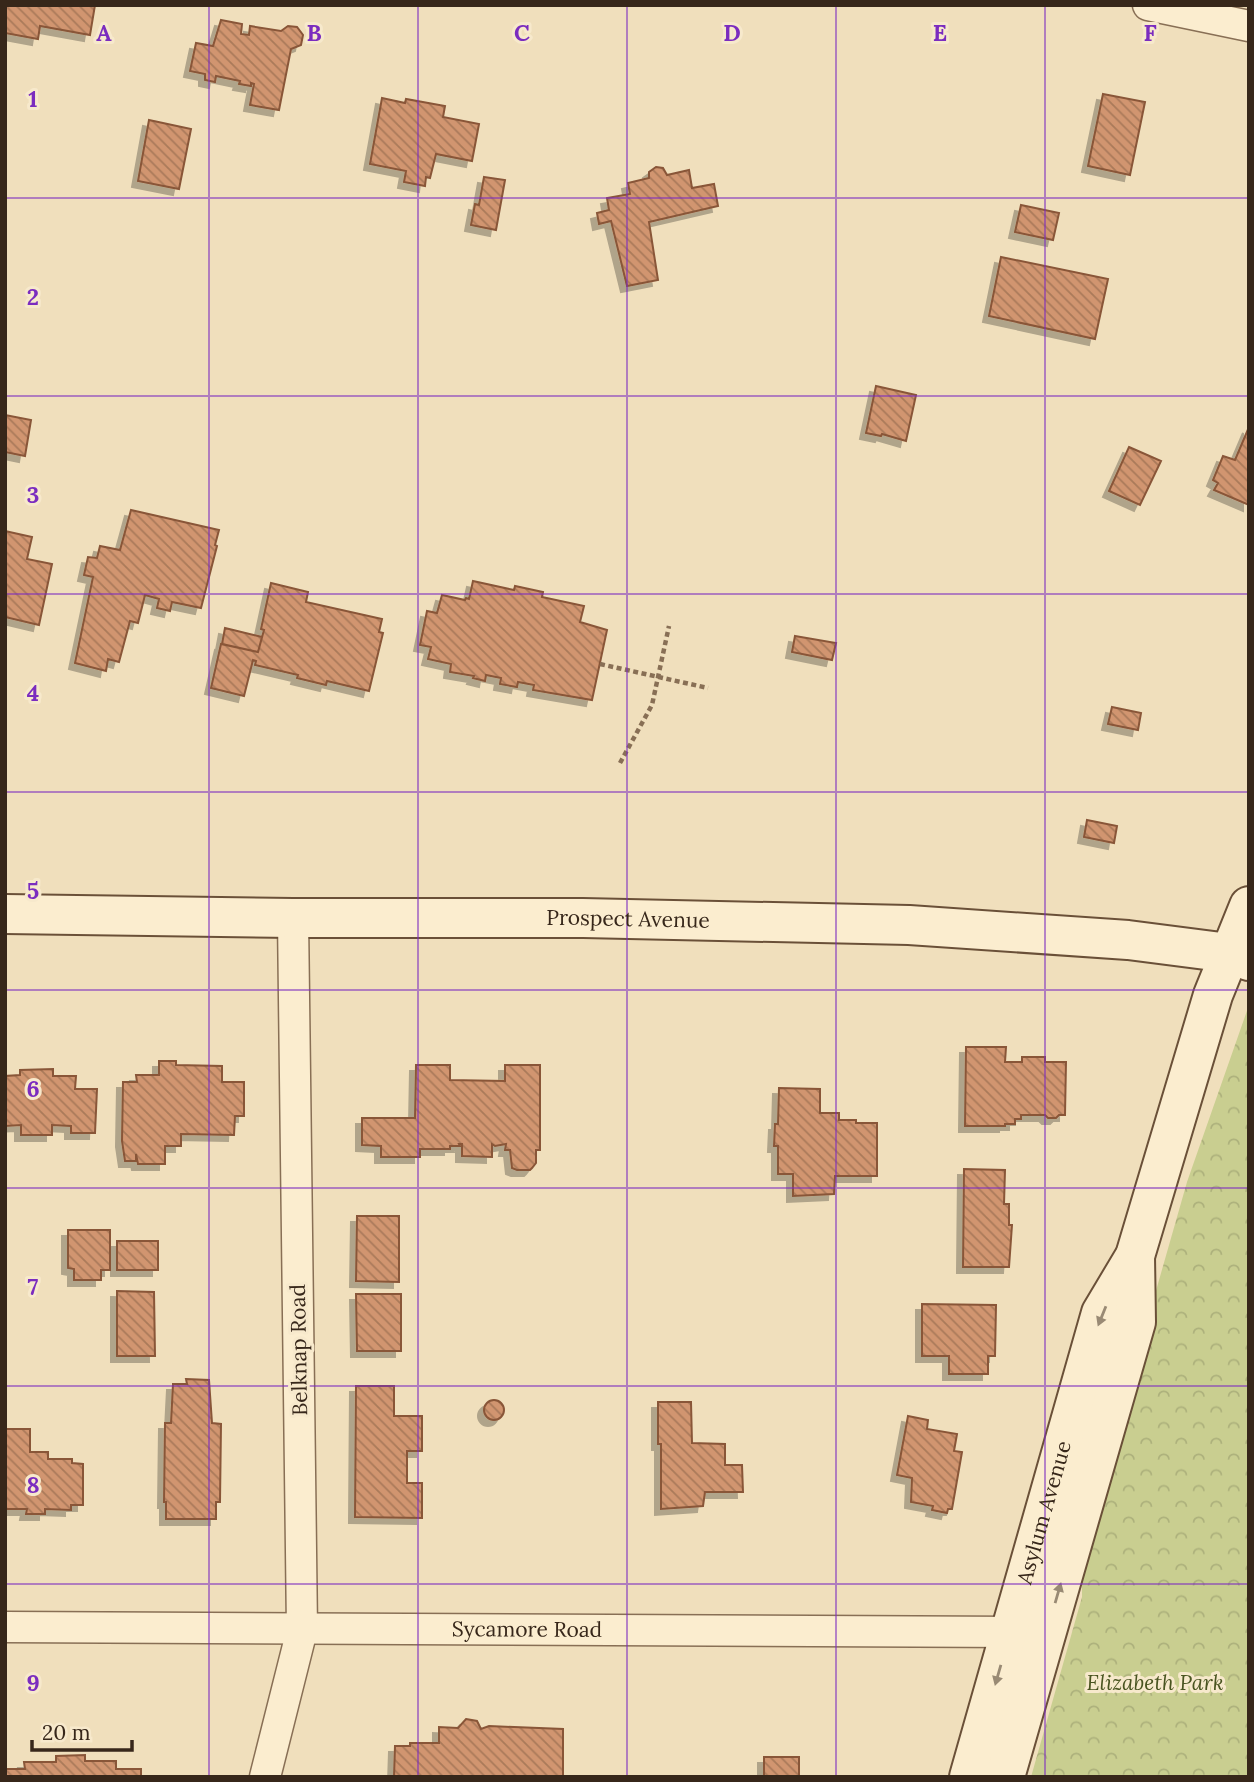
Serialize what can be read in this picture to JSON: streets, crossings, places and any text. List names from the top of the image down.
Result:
{
  "streets": {
    "main road": ["Prospect Avenue", "Asylum Avenue"],
    "street": ["Belknap Road", "Sycamore Road"]
  },
  "crossings": [
    ["Prospect Avenue", "Belknap Road"],
    ["Prospect Avenue", "Asylum Avenue"],
    ["Belknap Road", "Sycamore Road"],
    ["Asylum Avenue", "Sycamore Road"]
  ],
  "parks": ["Elizabeth Park"],
  "scale_bar": "20 m",
  "grid": {
    "columns": [
      "A",
      "B",
      "C",
      "D",
      "E",
      "F"
    ],
    "rows": [
      "1",
      "2",
      "3",
      "4",
      "5",
      "6",
      "7",
      "8",
      "9"
    ]
  }
}
